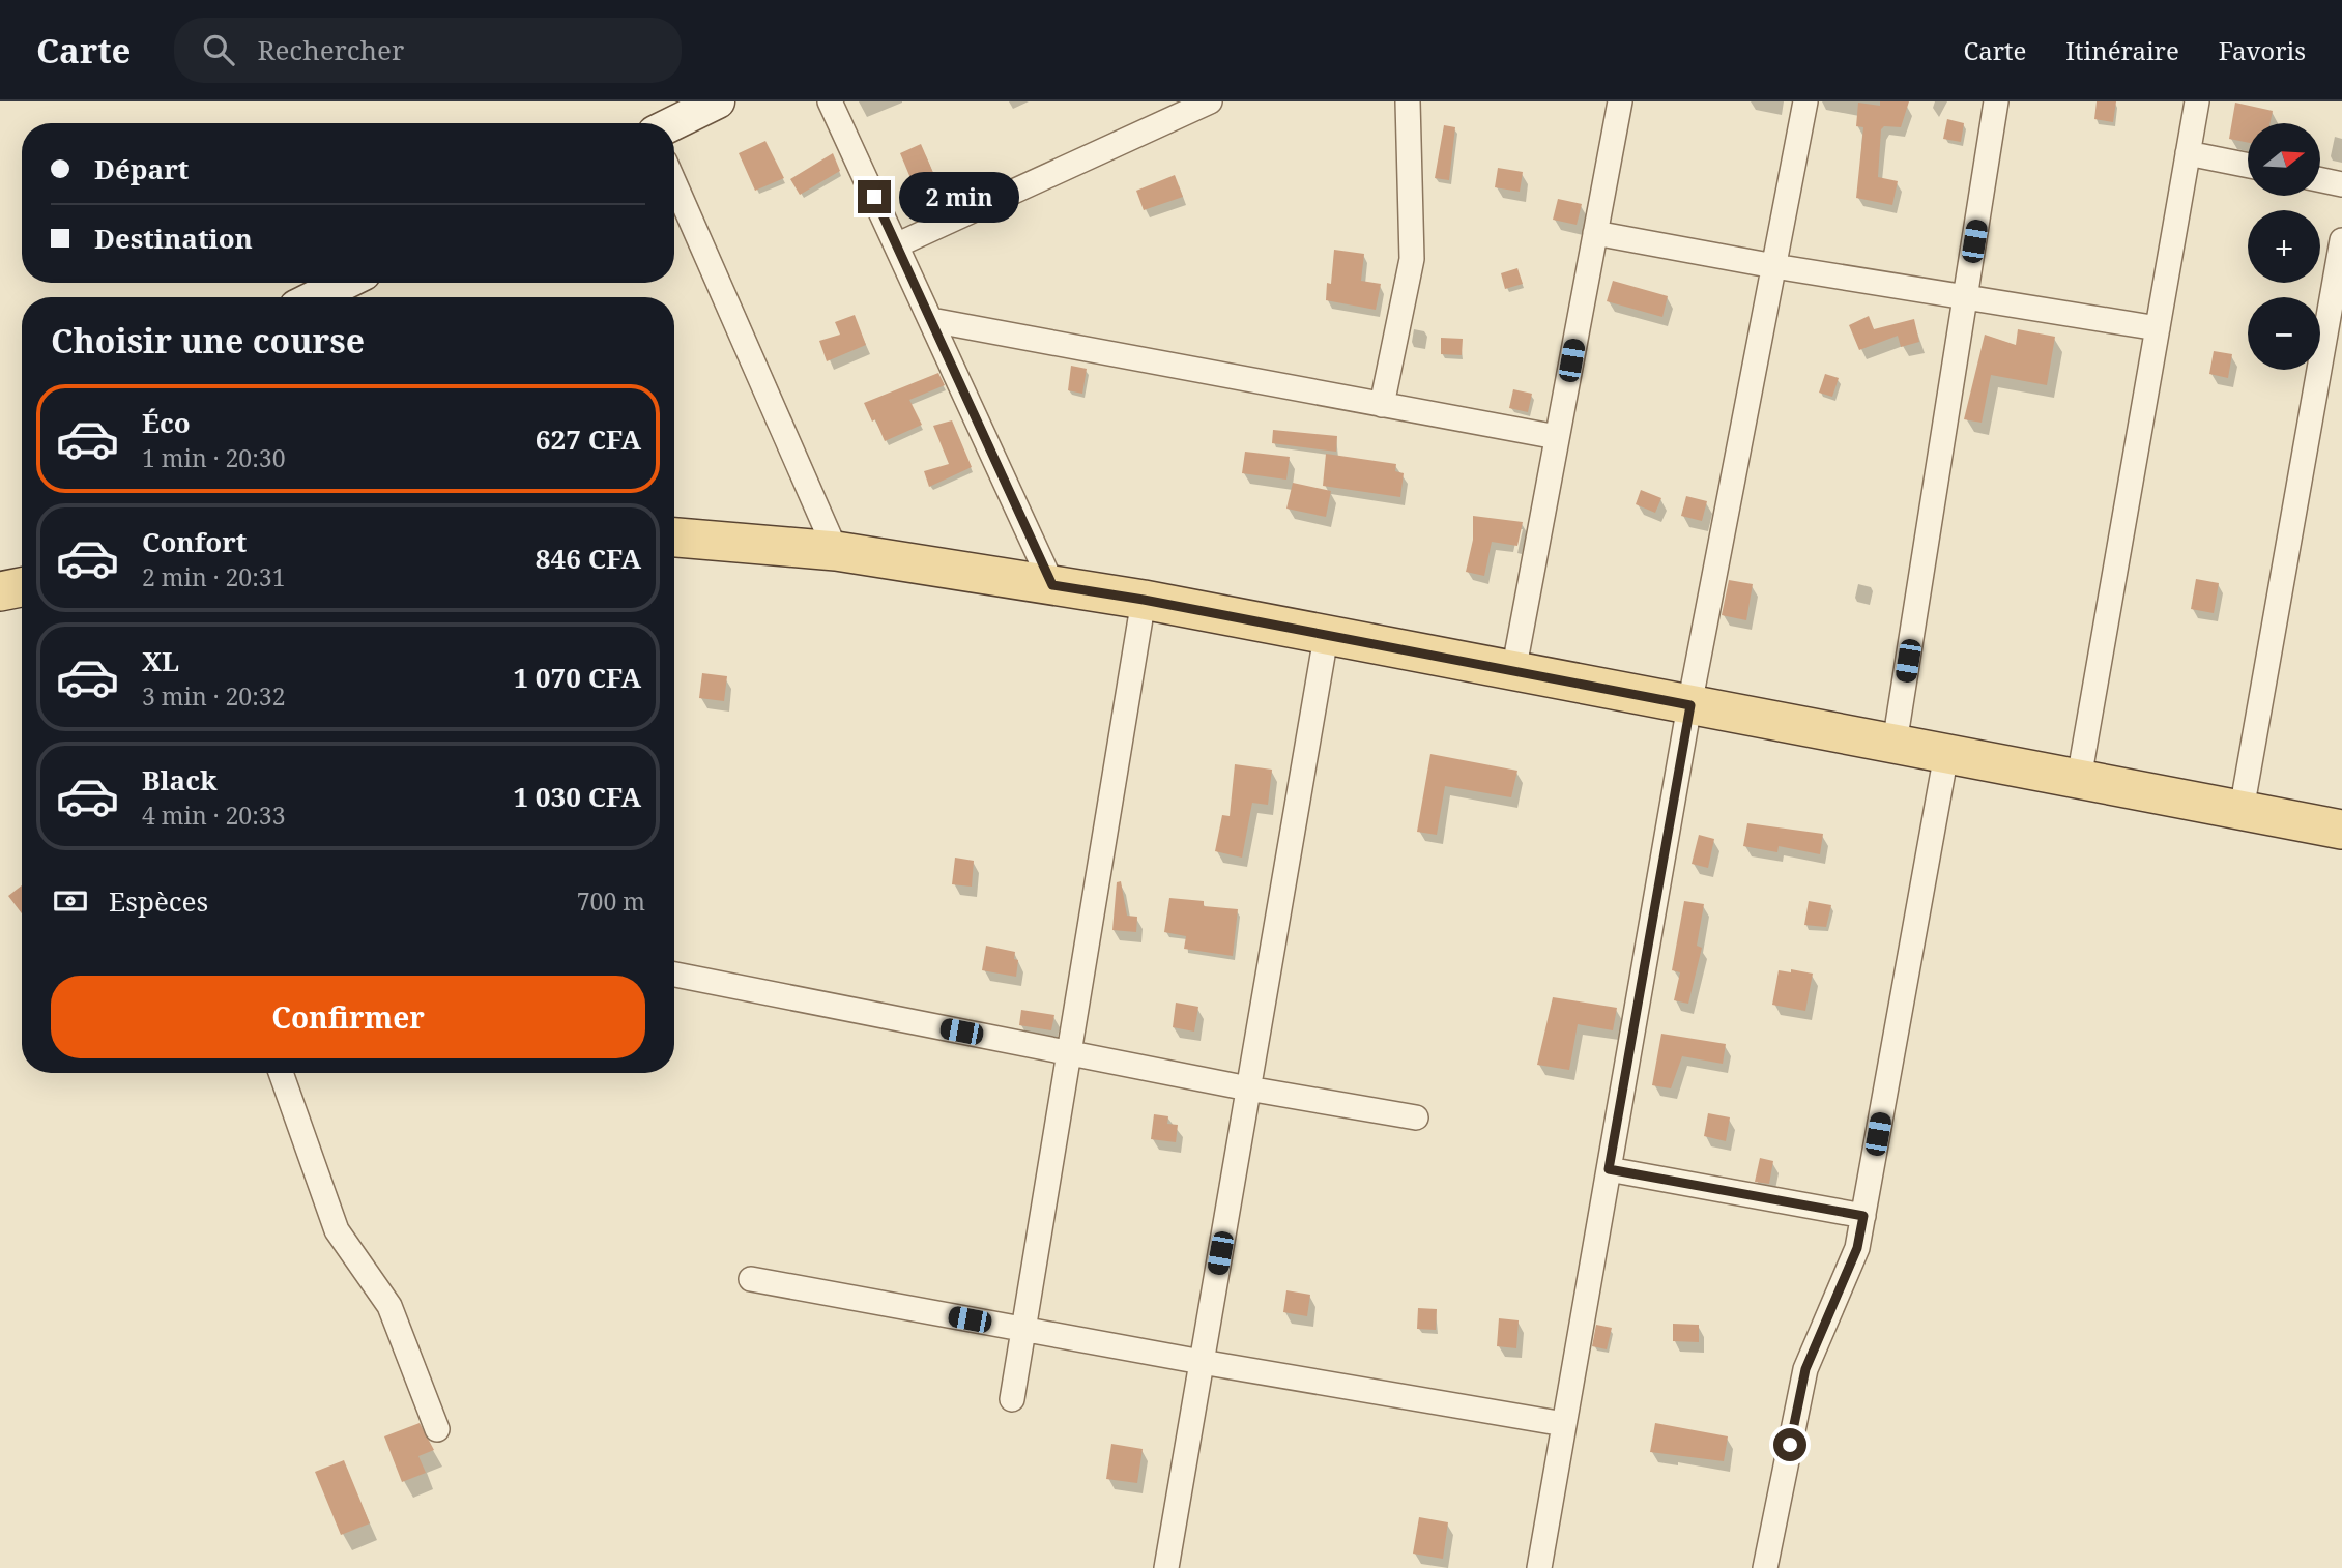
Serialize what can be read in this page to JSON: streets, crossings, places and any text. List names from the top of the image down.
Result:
{
  "north": "right",
  "page": {
    "header": "Carte",
    "search": "Rechercher",
    "nav": ["Carte", "Itinéraire", "Favoris"],
    "map_buttons": ["+", "−"],
    "banner": ["Départ", "Destination"],
    "bubble": "2 min",
    "heading": "Choisir une course",
    "list": [
      {
        "name": "Éco",
        "note": "1 min · 20:30",
        "value": "627 CFA"
      },
      {
        "name": "Confort",
        "note": "2 min · 20:31",
        "value": "846 CFA"
      },
      {
        "name": "XL",
        "note": "3 min · 20:32",
        "value": "1 070 CFA"
      },
      {
        "name": "Black",
        "note": "4 min · 20:33",
        "value": "1 030 CFA"
      }
    ],
    "pay": ["Espèces", "700 m"],
    "buttons": "Confirmer"
  }
}
